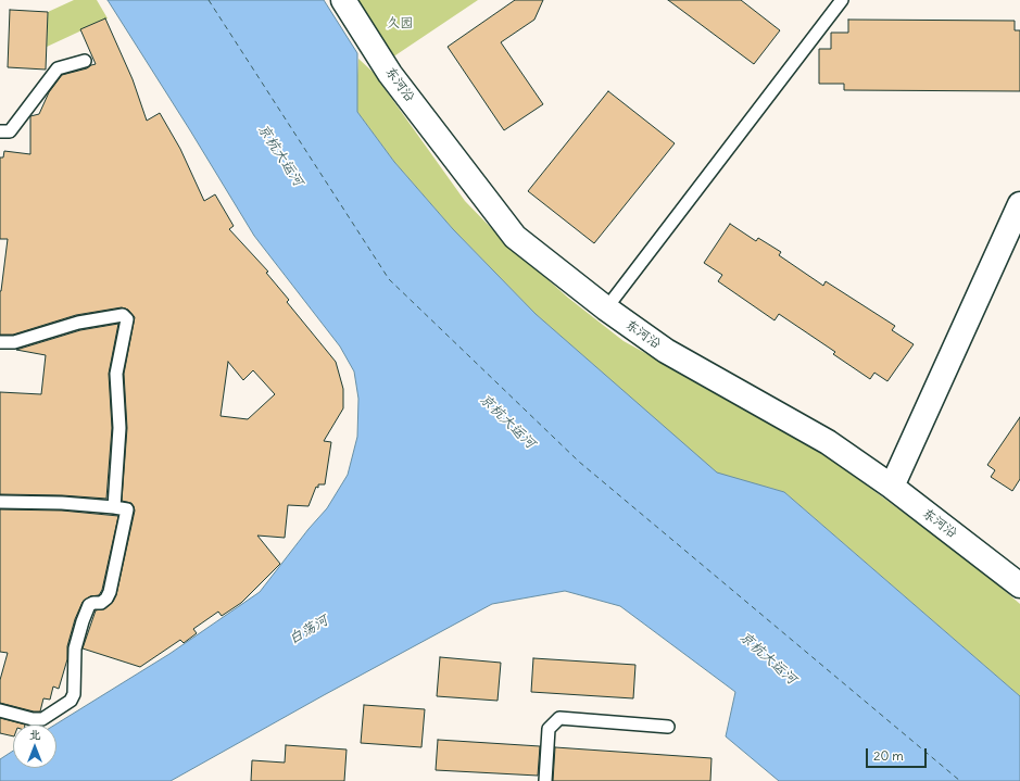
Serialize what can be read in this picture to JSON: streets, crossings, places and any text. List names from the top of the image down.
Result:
{
  "streets": {
    "street": ["东河沿"]
  },
  "water": ["京杭大运河", "白荡河"],
  "parks": ["久园"],
  "scale_bar": "20 m",
  "north": "top"
}
